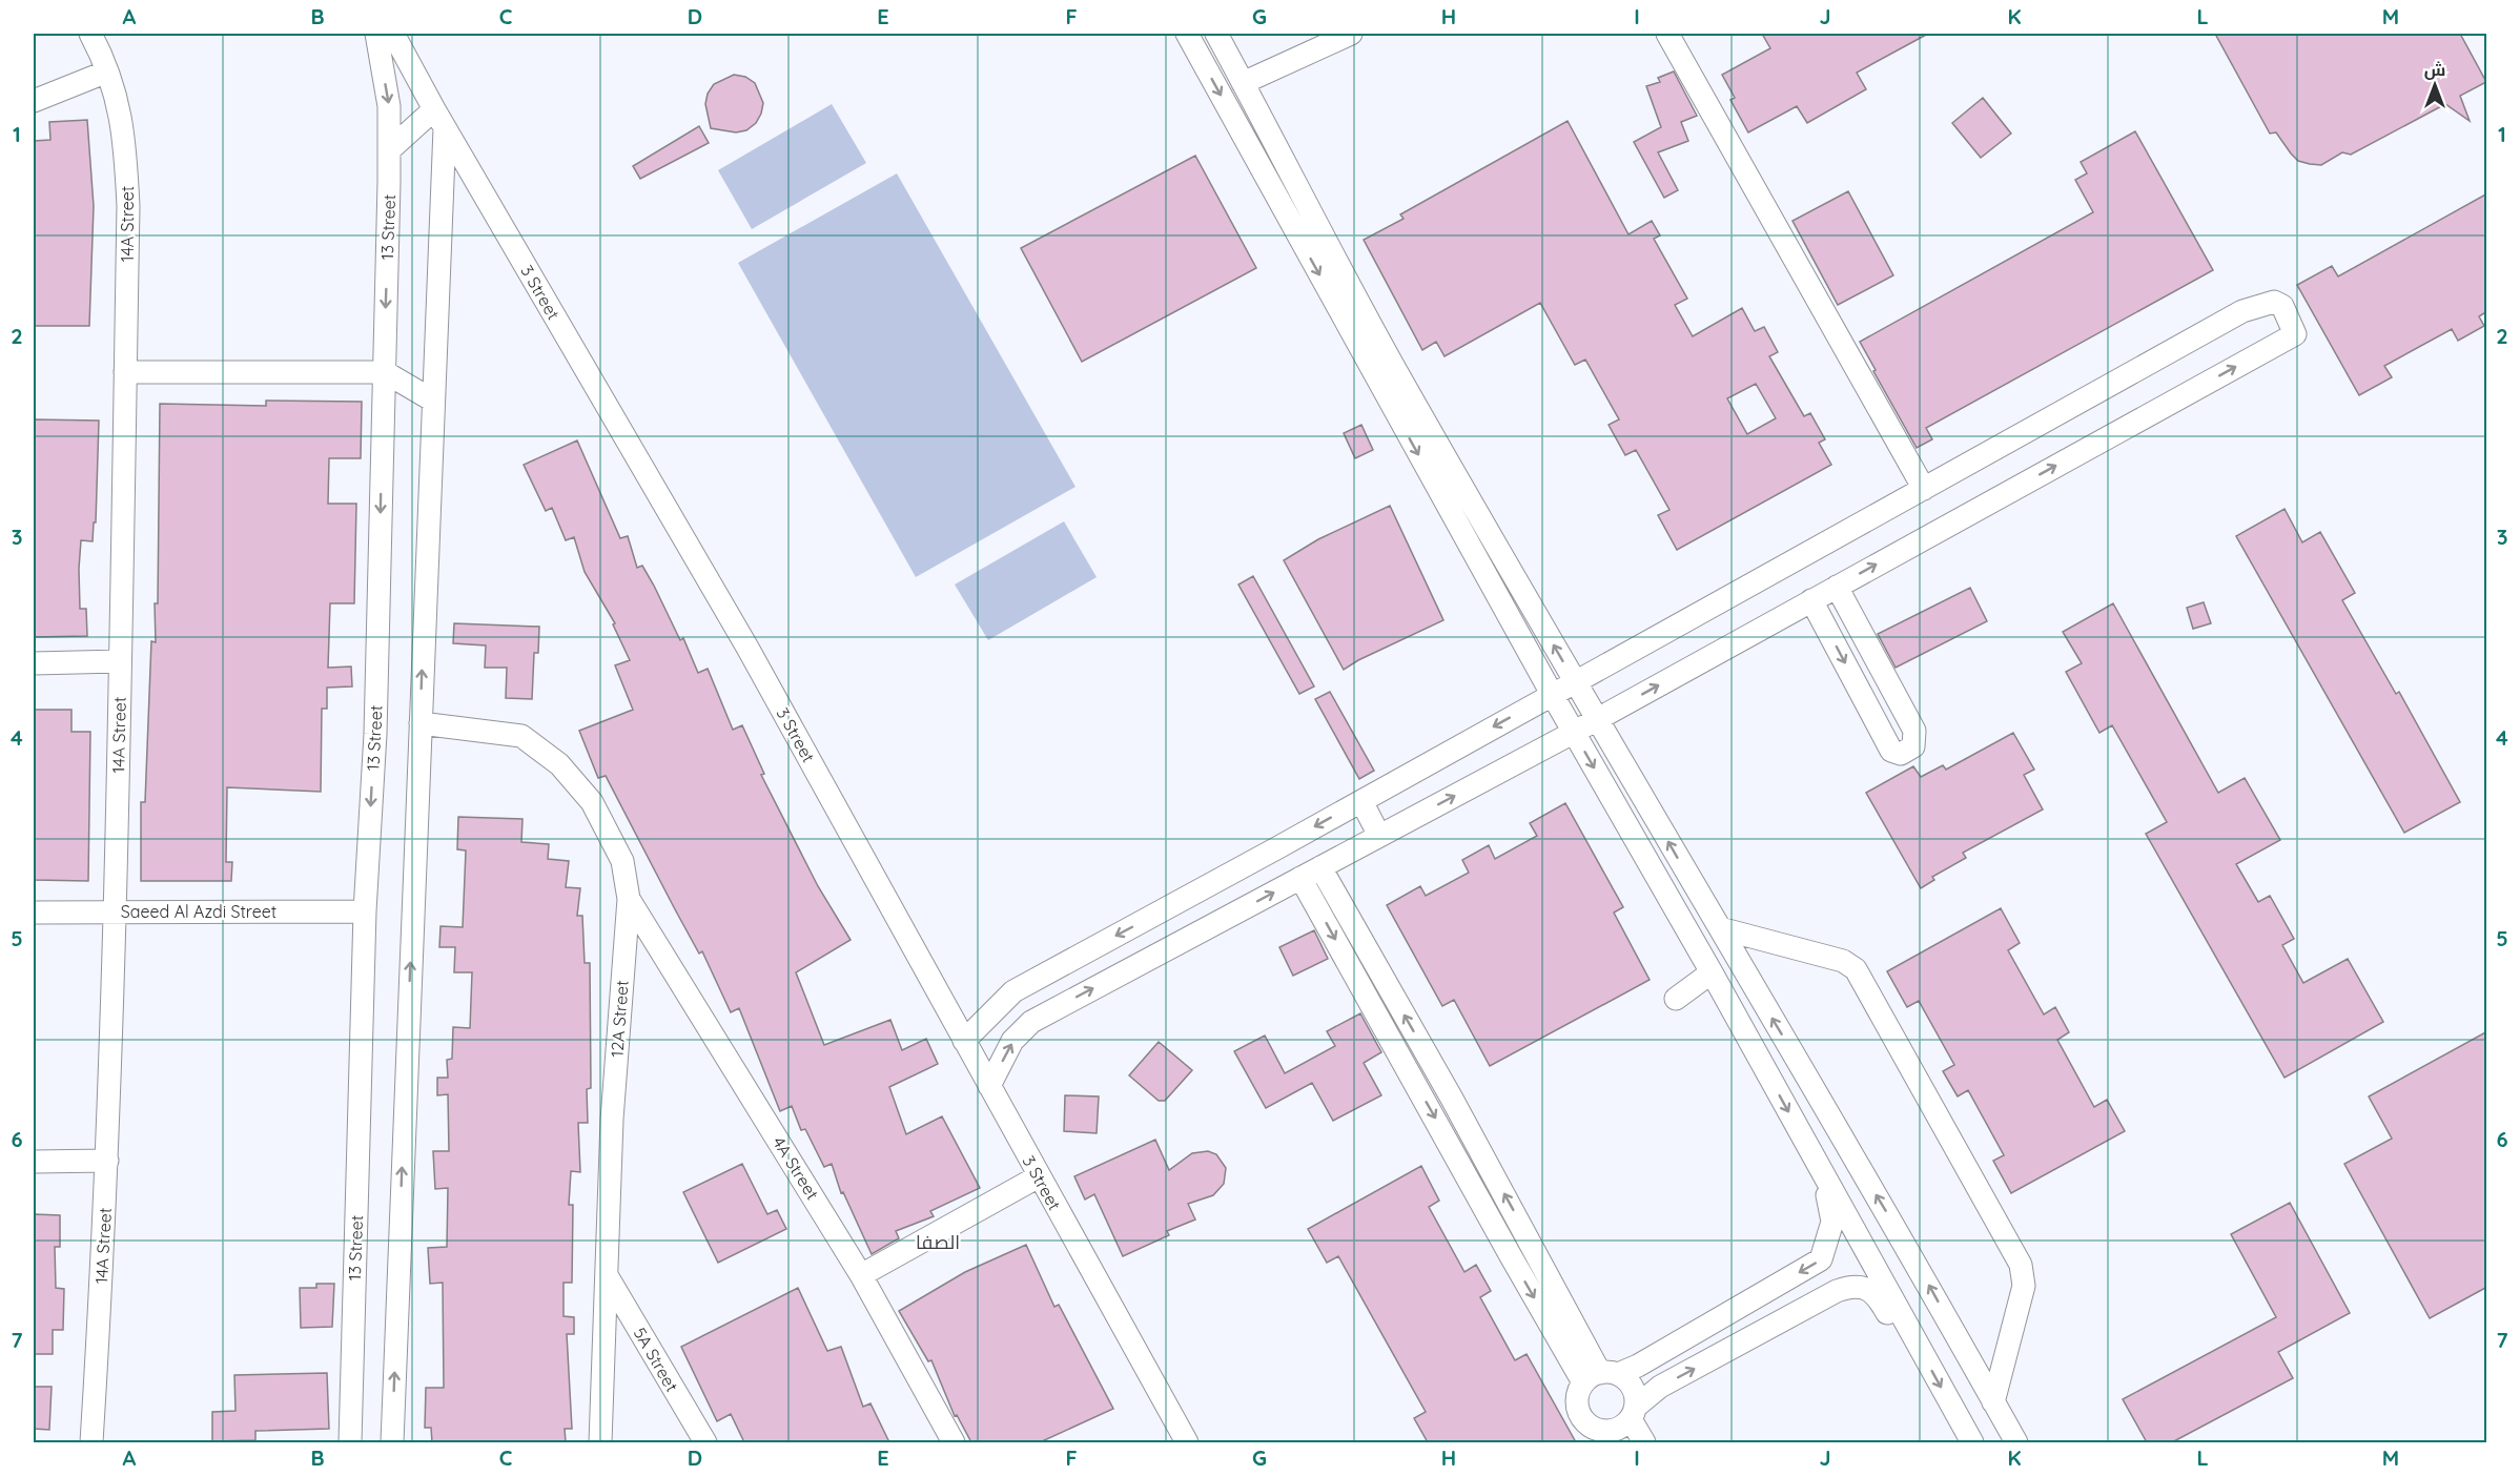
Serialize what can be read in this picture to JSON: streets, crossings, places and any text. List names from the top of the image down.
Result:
{
  "streets": {
    "street": [
      "14A Street",
      "13 Street",
      "3 Street",
      "Saeed Al Azdi Street",
      "12A Street",
      "4A Street",
      "5A Street"
    ]
  },
  "crossings": [
    ["14A Street", "Saeed Al Azdi Street"],
    ["13 Street", "Saeed Al Azdi Street"],
    ["12A Street", "4A Street"],
    ["12A Street", "5A Street"]
  ],
  "districts": ["الصفا"],
  "north": "top",
  "grid": {
    "columns": [
      "A",
      "B",
      "C",
      "D",
      "E",
      "F",
      "G",
      "H",
      "I",
      "J",
      "K",
      "L",
      "M"
    ],
    "rows": [
      "1",
      "2",
      "3",
      "4",
      "5",
      "6",
      "7"
    ]
  }
}
